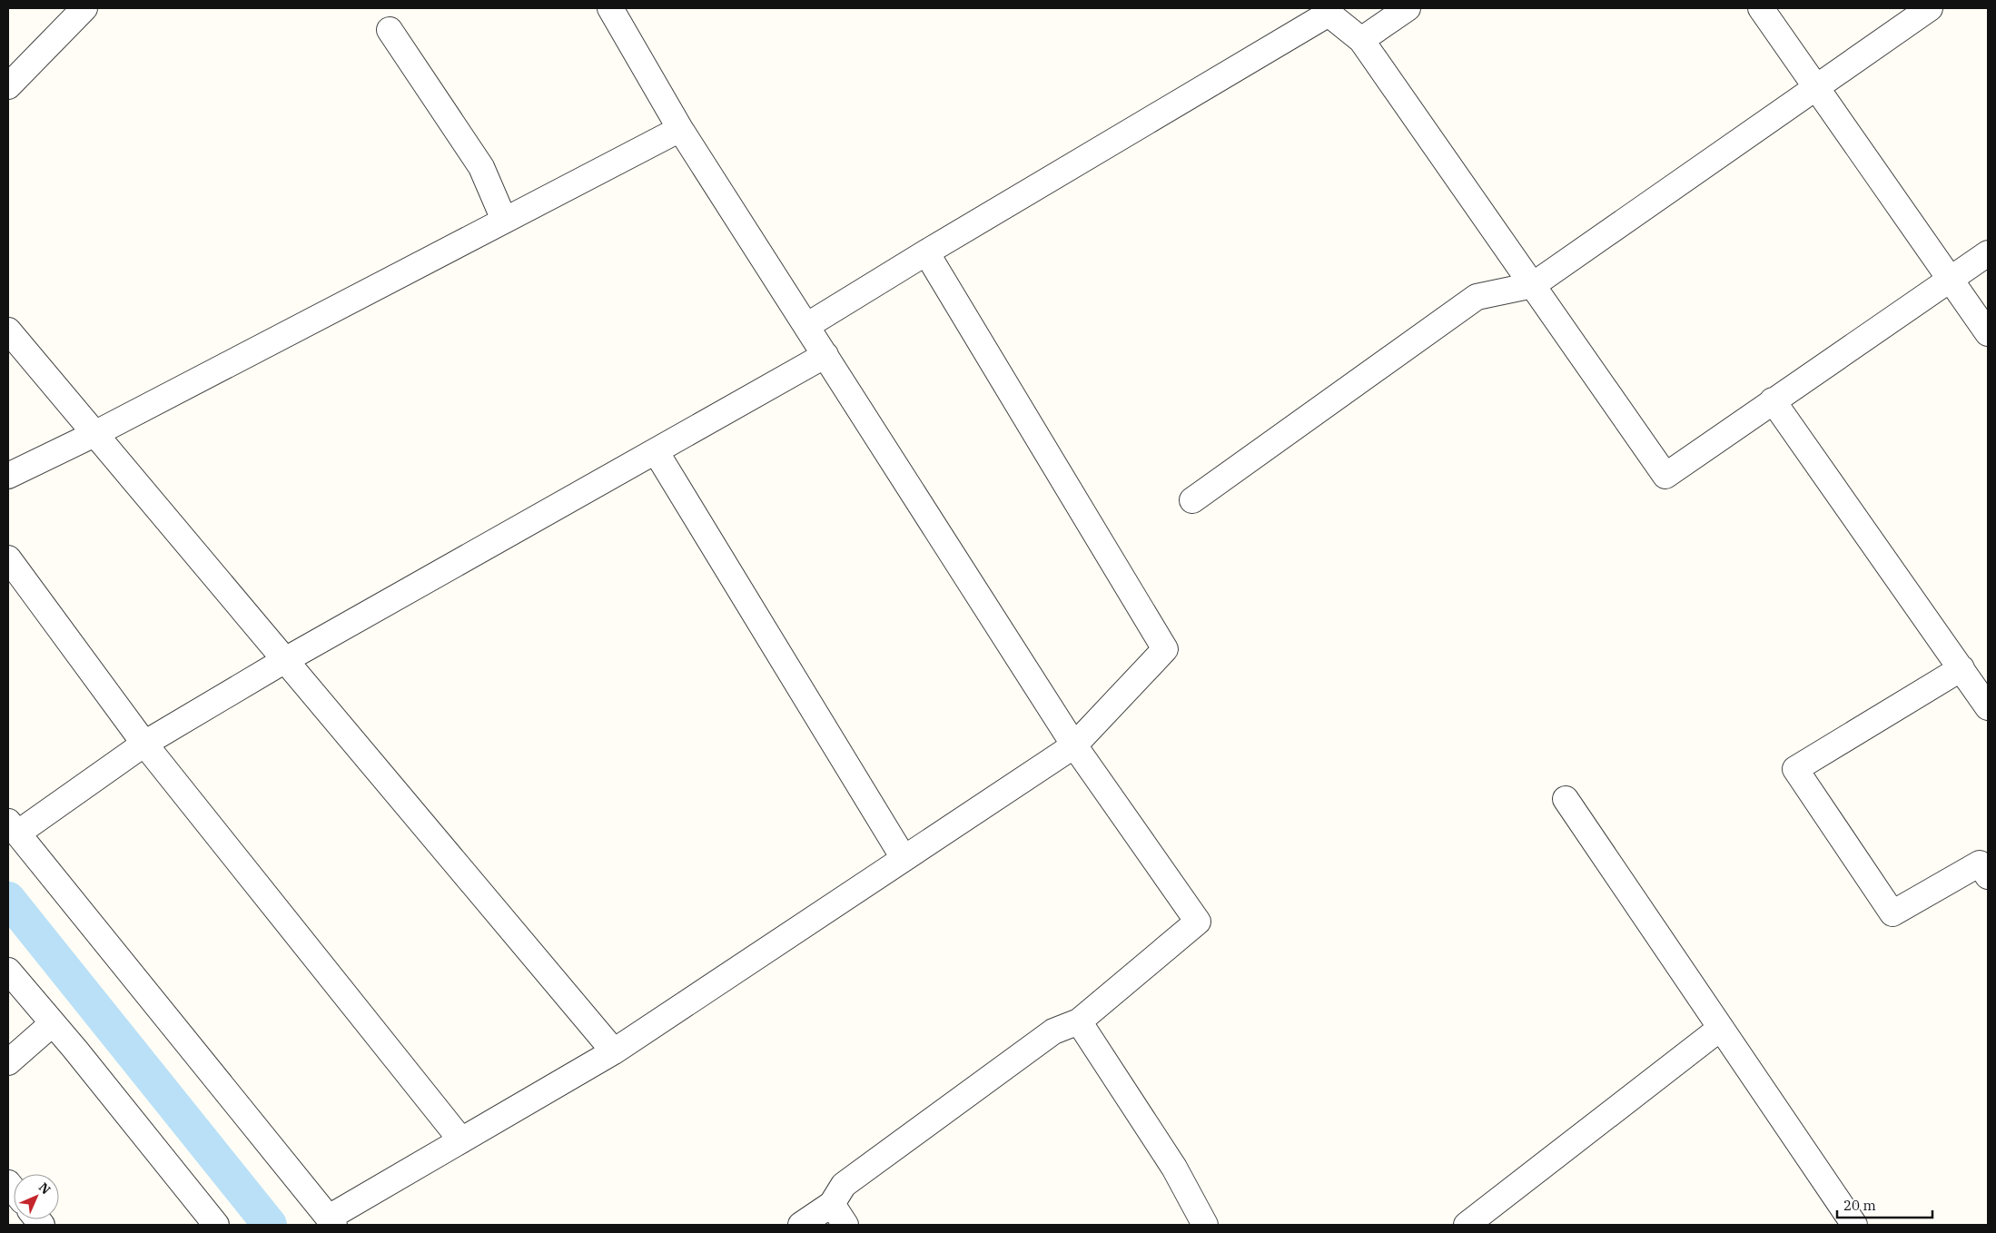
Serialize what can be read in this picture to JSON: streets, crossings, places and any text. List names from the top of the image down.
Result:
{
  "scale_bar": "20 m",
  "north": "top right"
}
